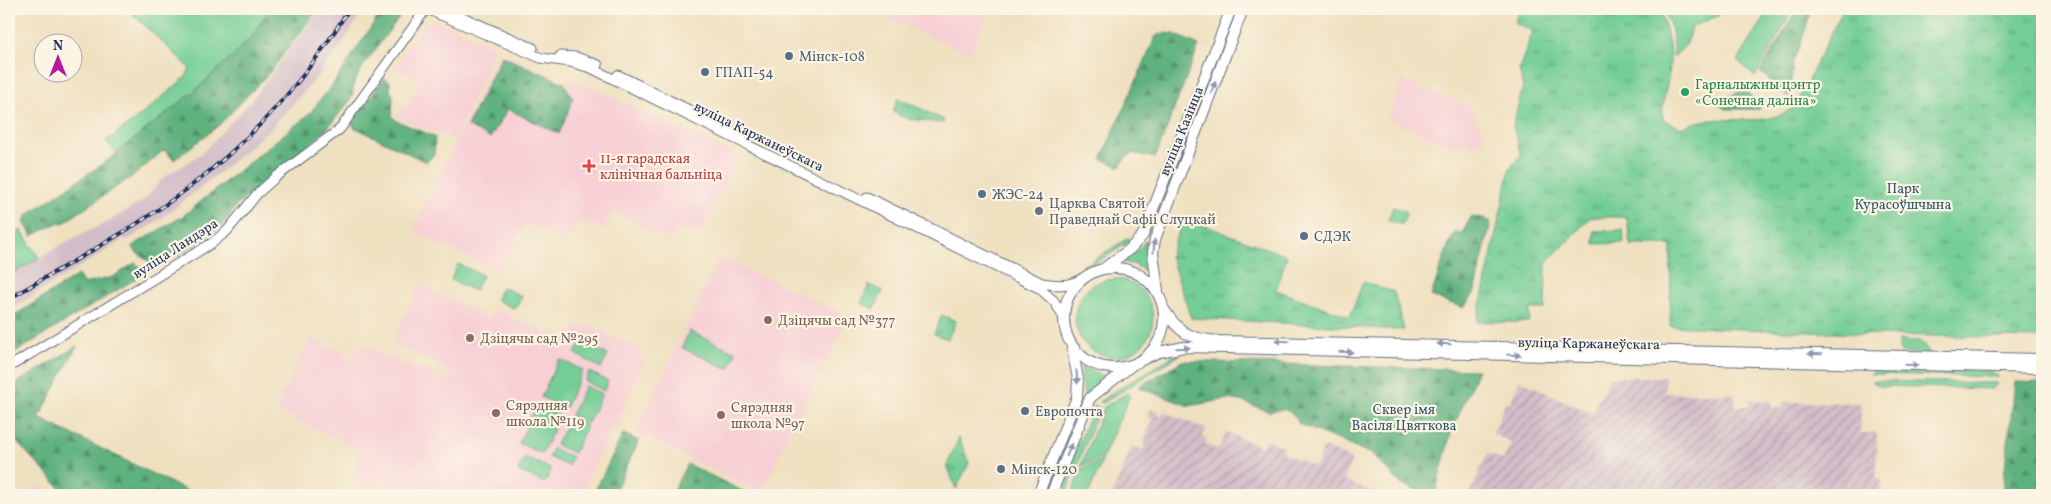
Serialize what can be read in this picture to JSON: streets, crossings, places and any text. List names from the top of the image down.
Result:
{
  "streets": {
    "main road": ["вуліца Казінца", "вуліца Каржанеўскага"],
    "street": ["вуліца Ландэра"]
  },
  "crossings": [
    ["вуліца Казінца", "вуліца Каржанеўскага"],
    ["вуліца Каржанеўскага", "вуліца Ландэра"]
  ],
  "parks": ["Парк Курасоўшчына", "Сквер імя Васіля Цвяткова"],
  "places": {
    "other": [
      "Мінск-108",
      "ГПАП-54",
      "Гарналыжны цэнтр «Сонечная даліна»",
      "ЖЭС-24",
      "Царква Святой Праведнай Сафіі Слуцкай",
      "СДЭК",
      "Дзіцячы сад №377",
      "Дзіцячы сад №295",
      "Европочта",
      "Сярэдняя школа №119",
      "Сярэдняя школа №97",
      "Мінск-120"
    ],
    "health": ["11-я гарадская клінічная бальніца"]
  },
  "north": "top"
}
